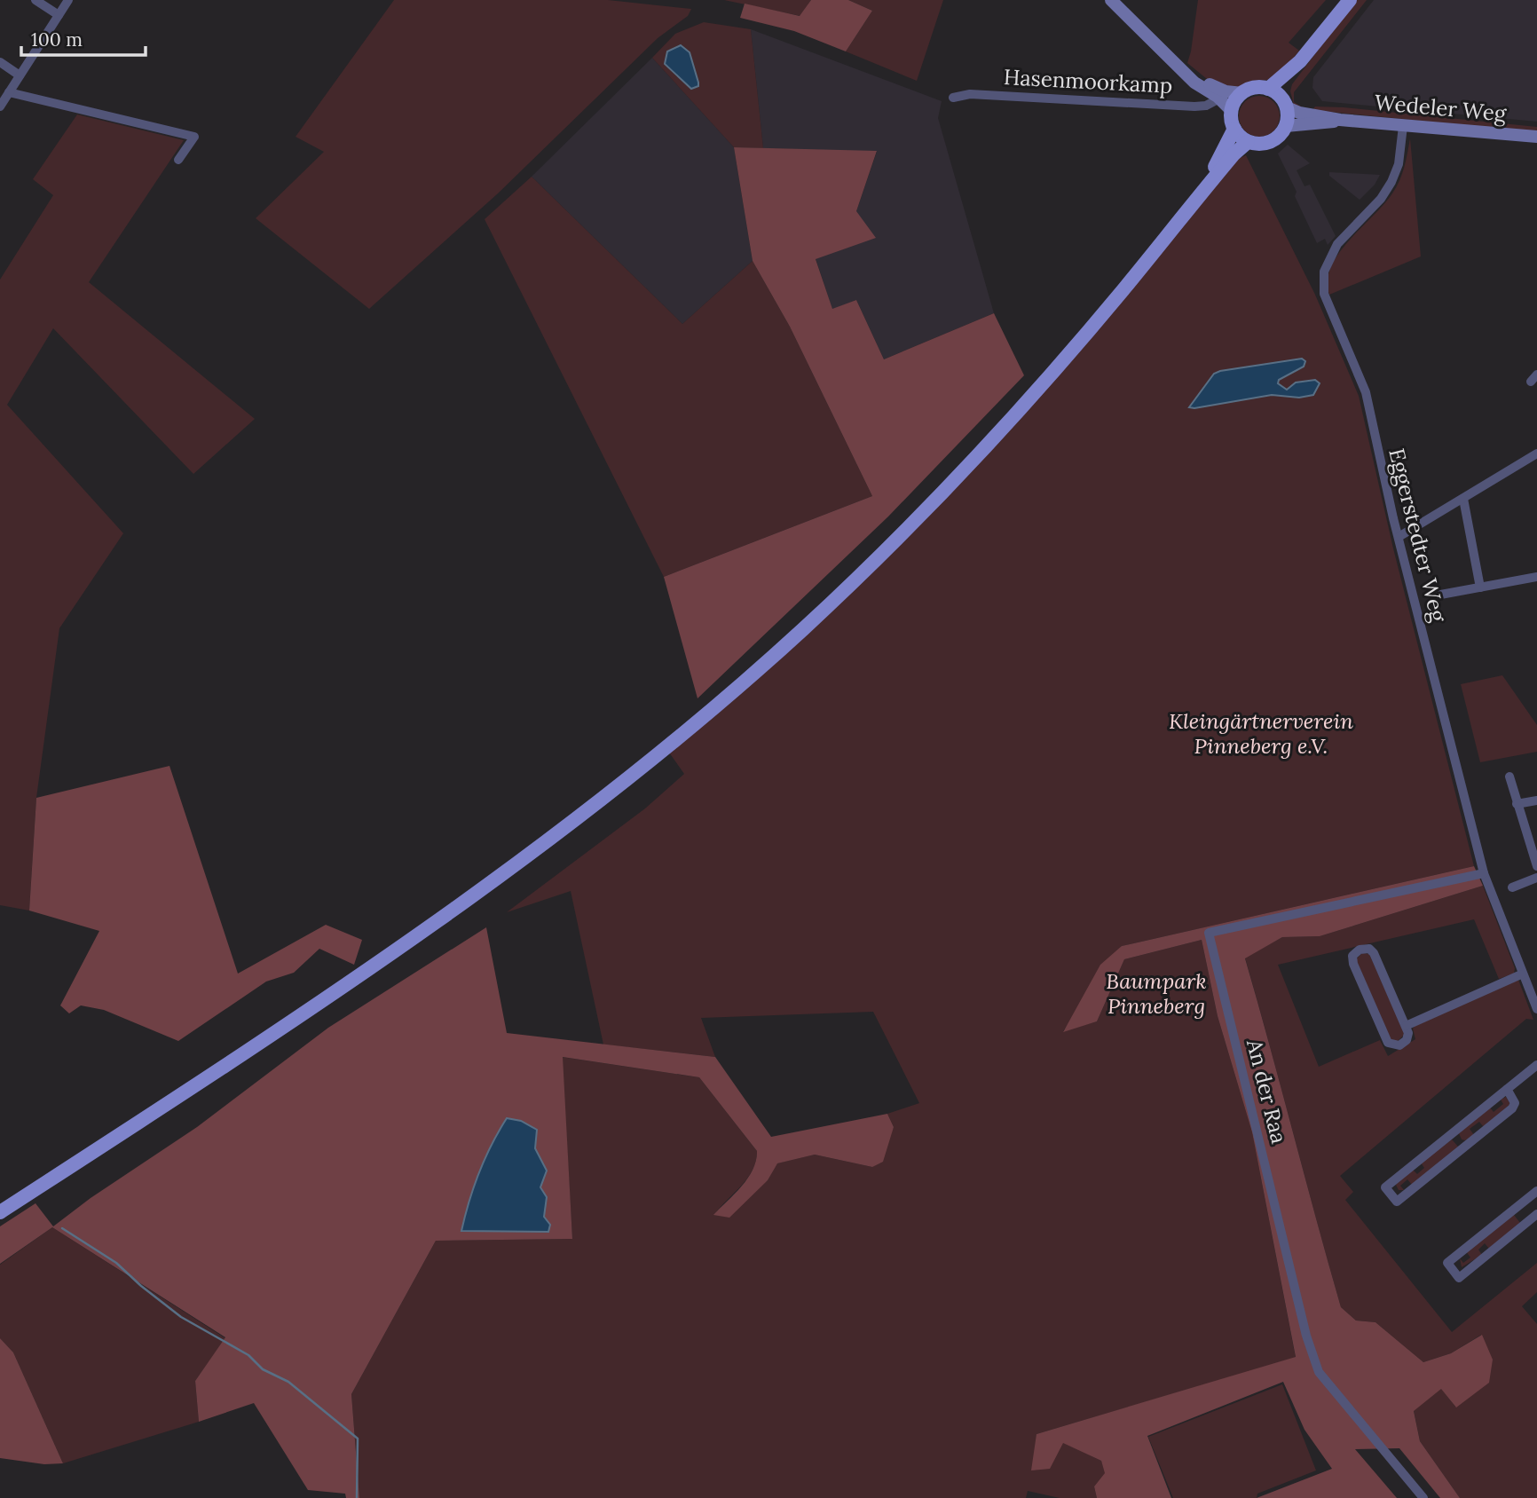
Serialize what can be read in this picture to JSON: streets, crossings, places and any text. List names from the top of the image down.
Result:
{
  "streets": {
    "main road": ["Wedeler Weg"],
    "street": ["Hasenmoorkamp", "Eggerstedter Weg", "An der Raa"]
  },
  "crossings": [
    ["Wedeler Weg", "Eggerstedter Weg"],
    ["Eggerstedter Weg", "An der Raa"]
  ],
  "parks": ["Kleingärtnerverein Pinneberg e.V.", "Baumpark Pinneberg"],
  "scale_bar": "100 m"
}
